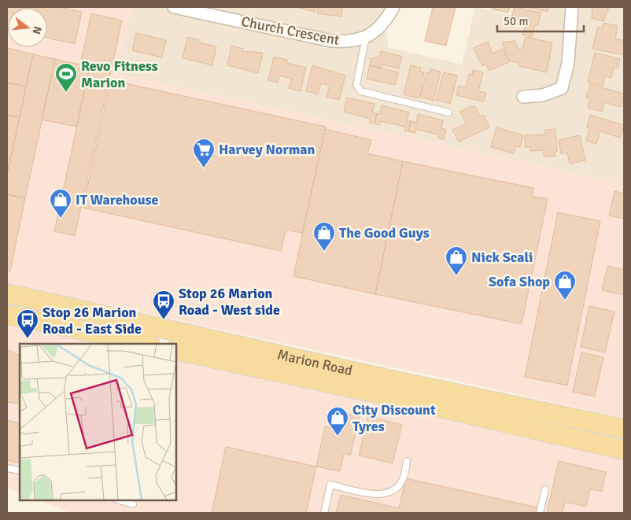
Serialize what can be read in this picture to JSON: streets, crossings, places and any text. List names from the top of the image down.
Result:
{
  "streets": {
    "main road": ["Marion Road"],
    "street": ["Church Crescent"]
  },
  "places": {
    "sports": ["Revo Fitness Marion"],
    "supermarket": ["Harvey Norman"],
    "shop": [
      "IT Warehouse",
      "The Good Guys",
      "Nick Scali",
      "Sofa Shop",
      "City Discount Tyres"
    ],
    "bus stop": ["Stop 26 Marion Road - West side", "Stop 26 Marion Road - East Side"]
  },
  "scale_bar": "50 m",
  "north": "right"
}
